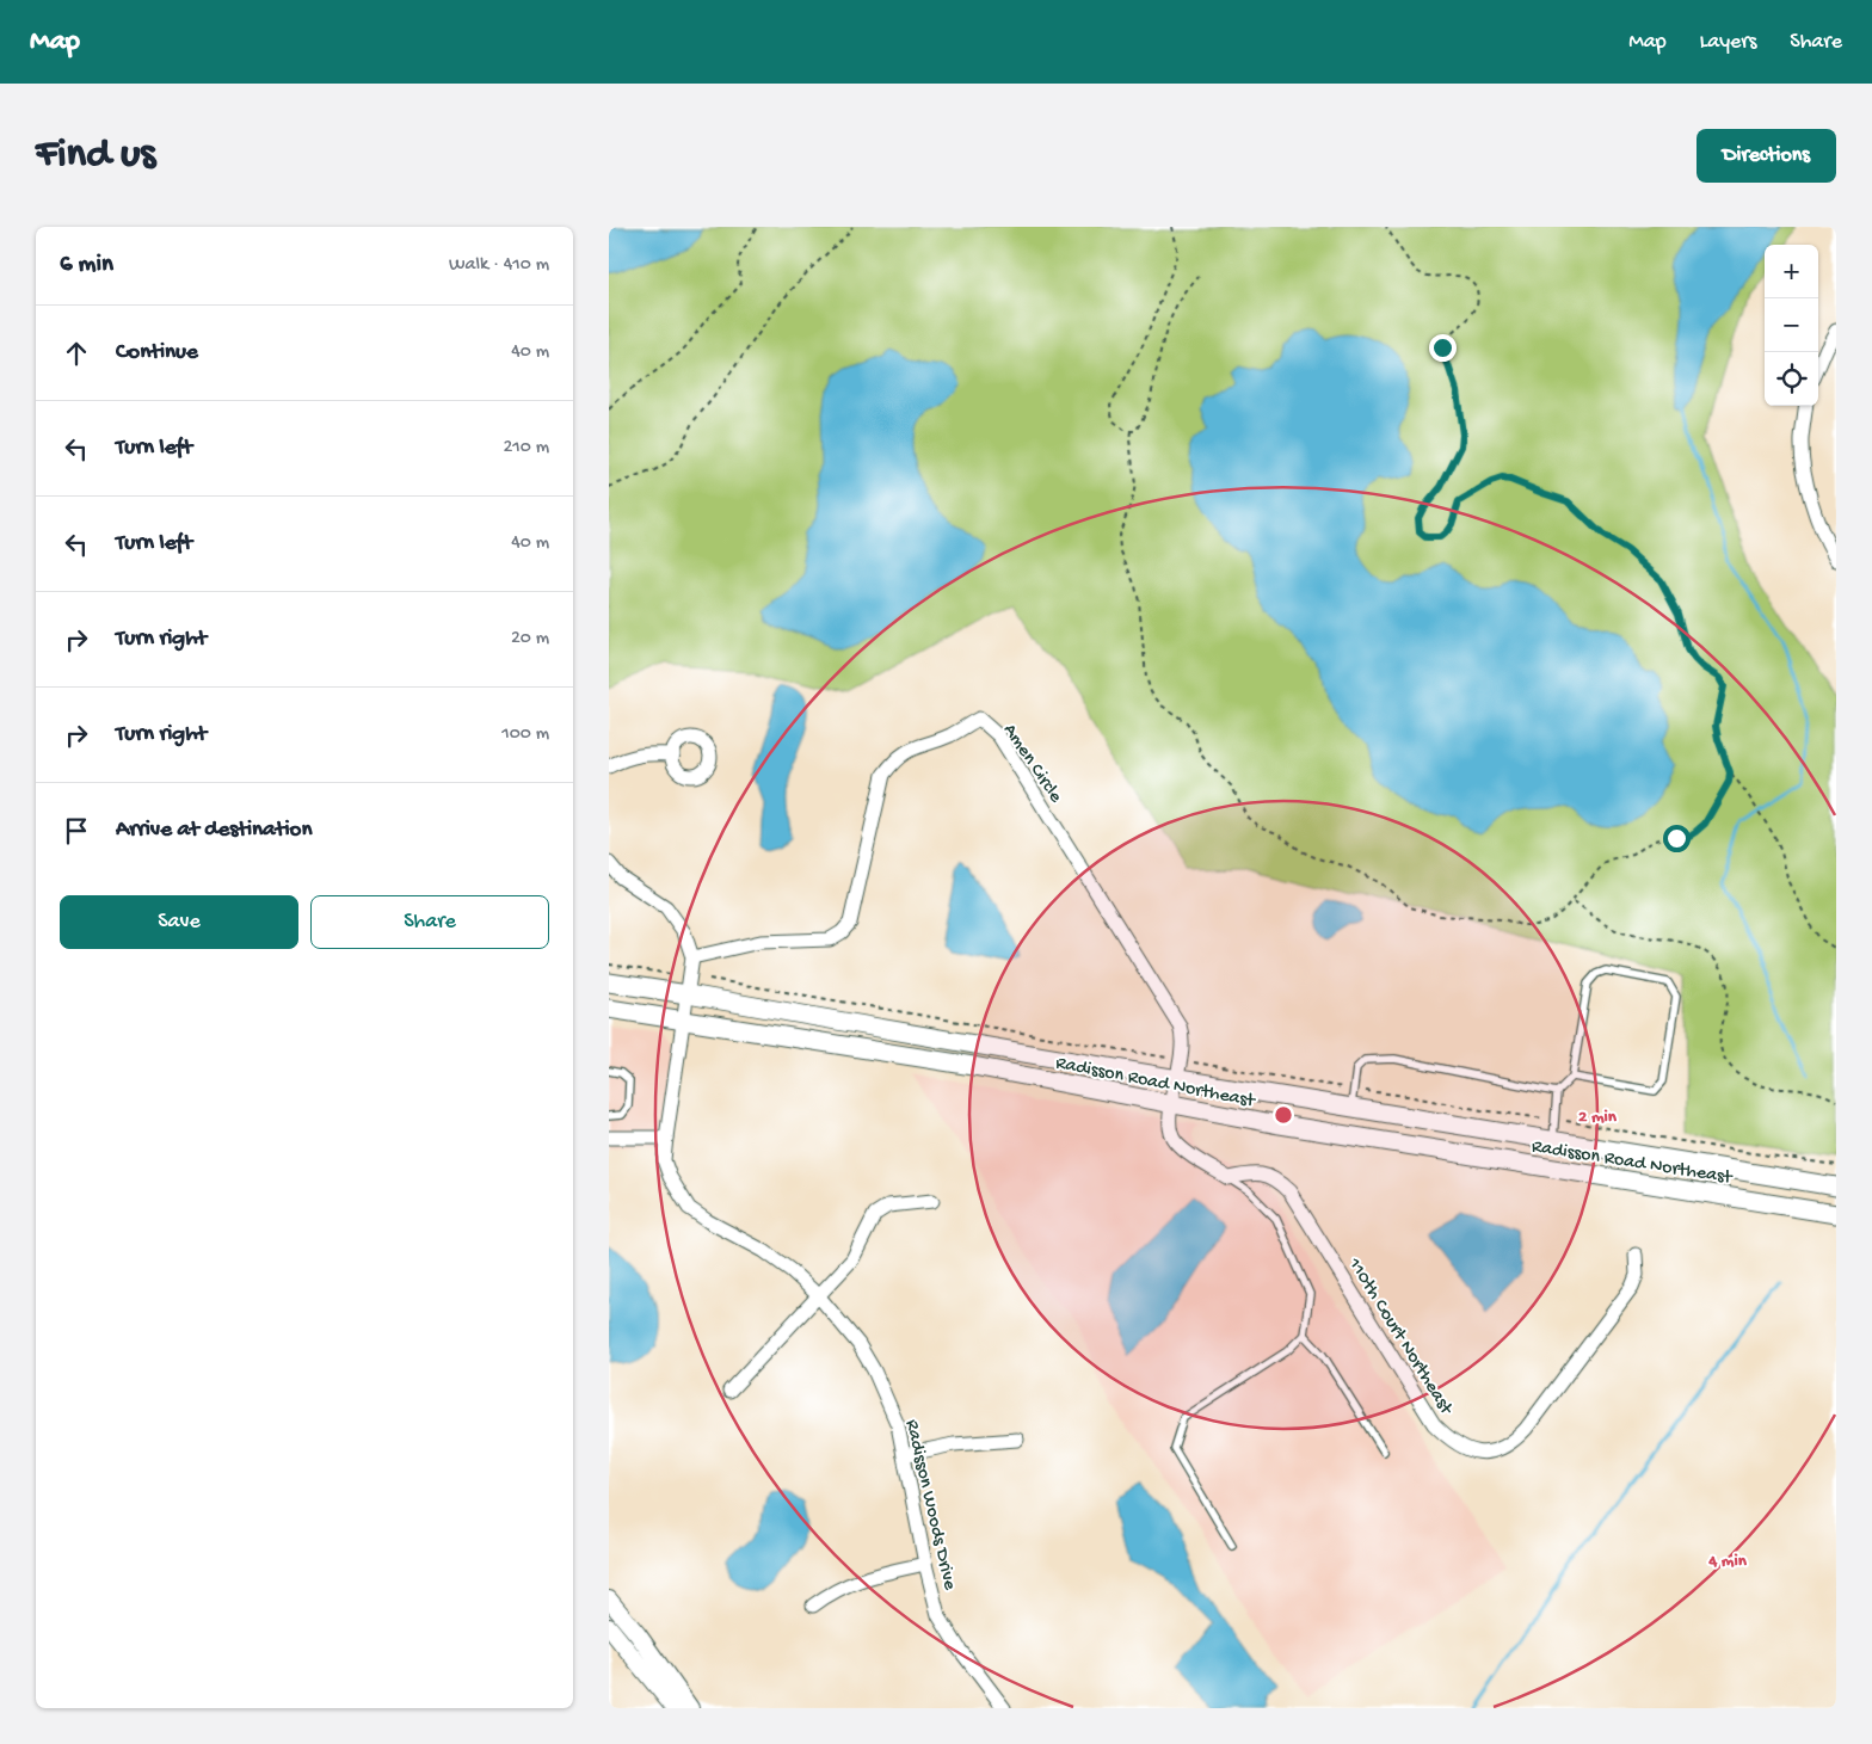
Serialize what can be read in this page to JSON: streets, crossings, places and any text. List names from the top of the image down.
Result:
{
  "streets": {
    "main road": ["Radisson Road Northeast"],
    "street": ["Amen Circle", "110th Court Northeast", "Radisson Woods Drive"]
  },
  "crossings": [
    ["Amen Circle", "Radisson Road Northeast"],
    ["Amen Circle", "Radisson Woods Drive"],
    ["Radisson Road Northeast", "Radisson Woods Drive"]
  ],
  "page": {
    "header": "Map",
    "nav": ["Map", "Layers", "Share"],
    "buttons": [
      "Directions",
      ["Save", "Share"]
    ],
    "title": "Find us",
    "heading": ["6 min", "Walk · 410 m"],
    "map_buttons": ["+", "−"],
    "list": [
      ["Continue", "40 m"],
      ["Turn left", "210 m"],
      ["Turn left", "40 m"],
      ["Turn right", "20 m"],
      ["Turn right", "100 m"],
      "Arrive at destination"
    ]
  },
  "rings": ["2 min", "4 min"]
}
